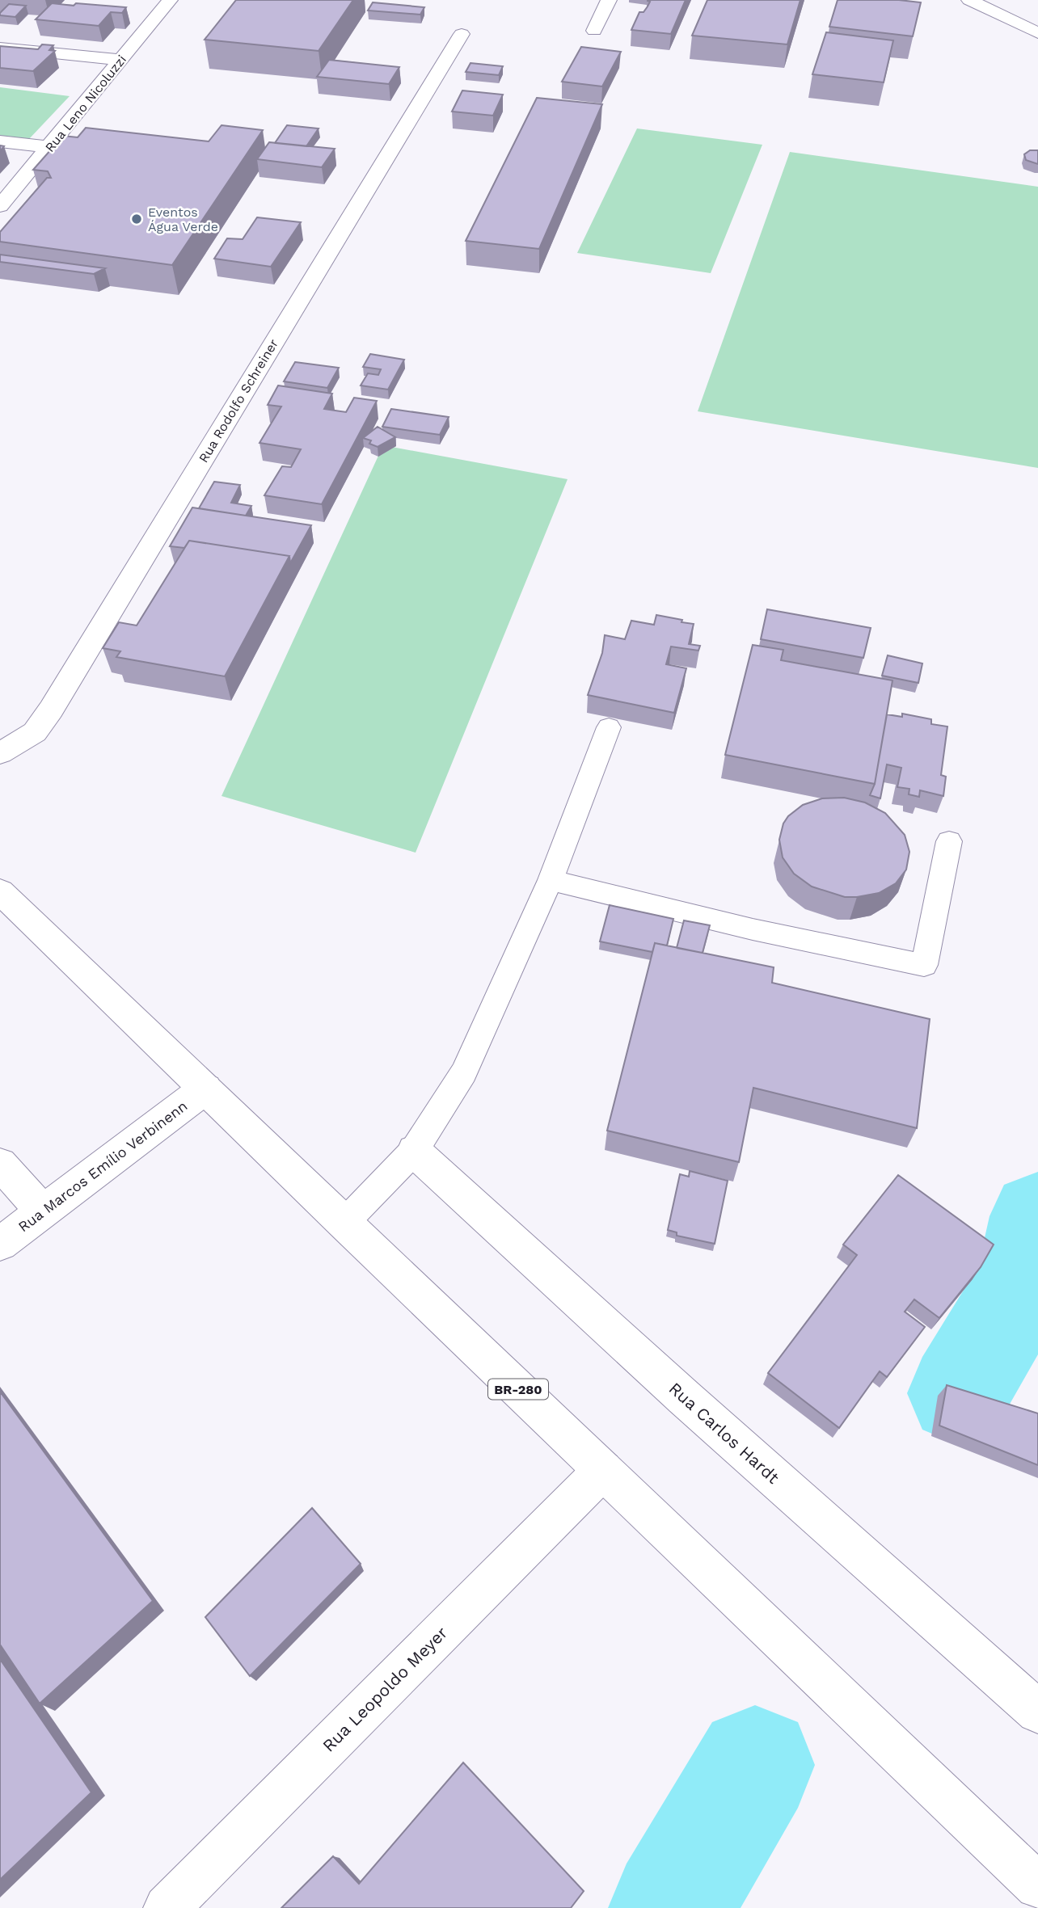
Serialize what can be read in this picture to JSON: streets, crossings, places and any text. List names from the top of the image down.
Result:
{
  "streets": {
    "main road": [
      "Rua Leno Nicoluzzi",
      "Rua Rodolfo Schreiner",
      "Rua Marcos Emílio Verbinenn",
      "BR-280",
      "Rua Carlos Hardt",
      "Rua Leopoldo Meyer"
    ]
  },
  "crossings": [
    ["Rua Marcos Emílio Verbinenn", "BR-280"],
    ["BR-280", "Rua Leopoldo Meyer"]
  ],
  "places": ["Eventos Água Verde"]
}
